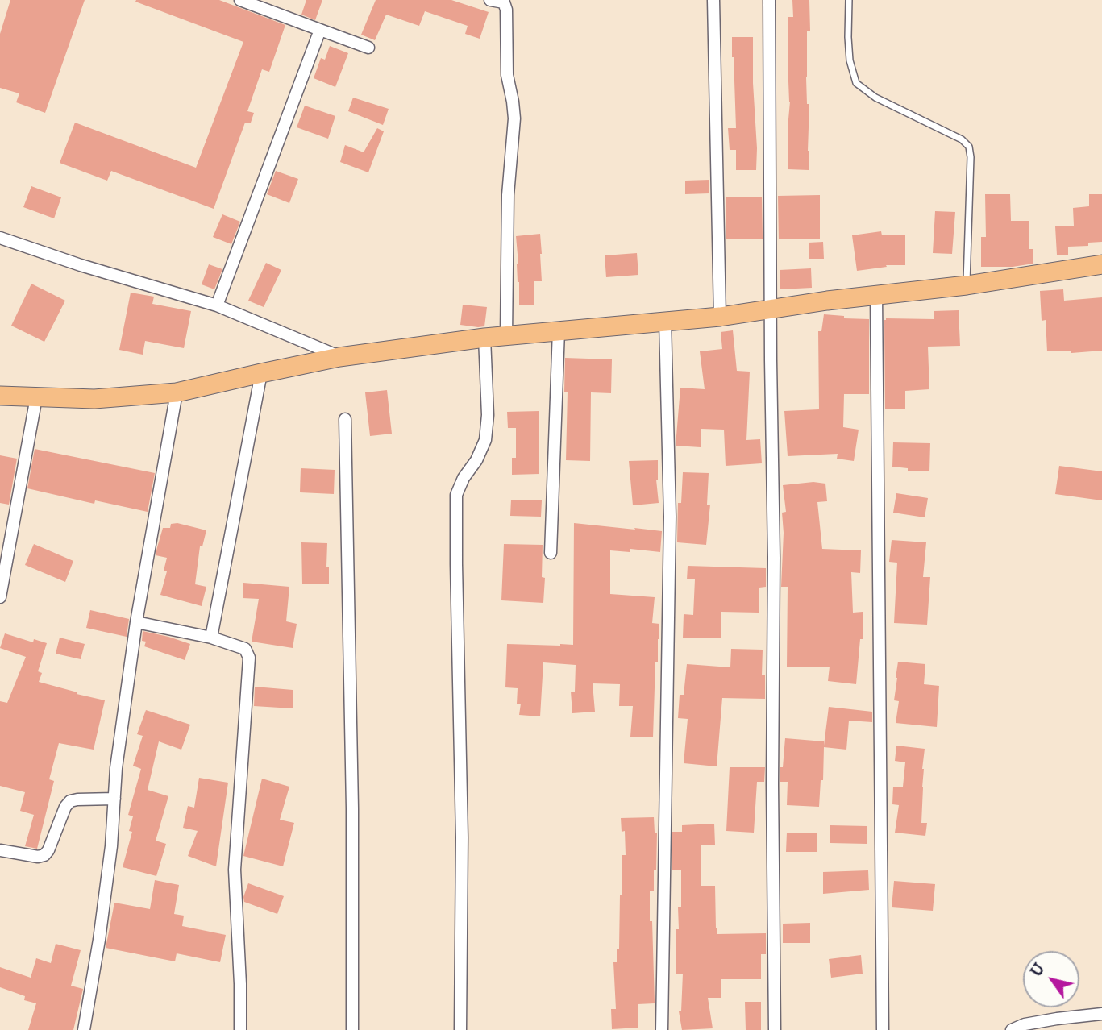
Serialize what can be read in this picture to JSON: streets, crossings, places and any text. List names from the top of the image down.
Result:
{
  "north": "top left"
}
